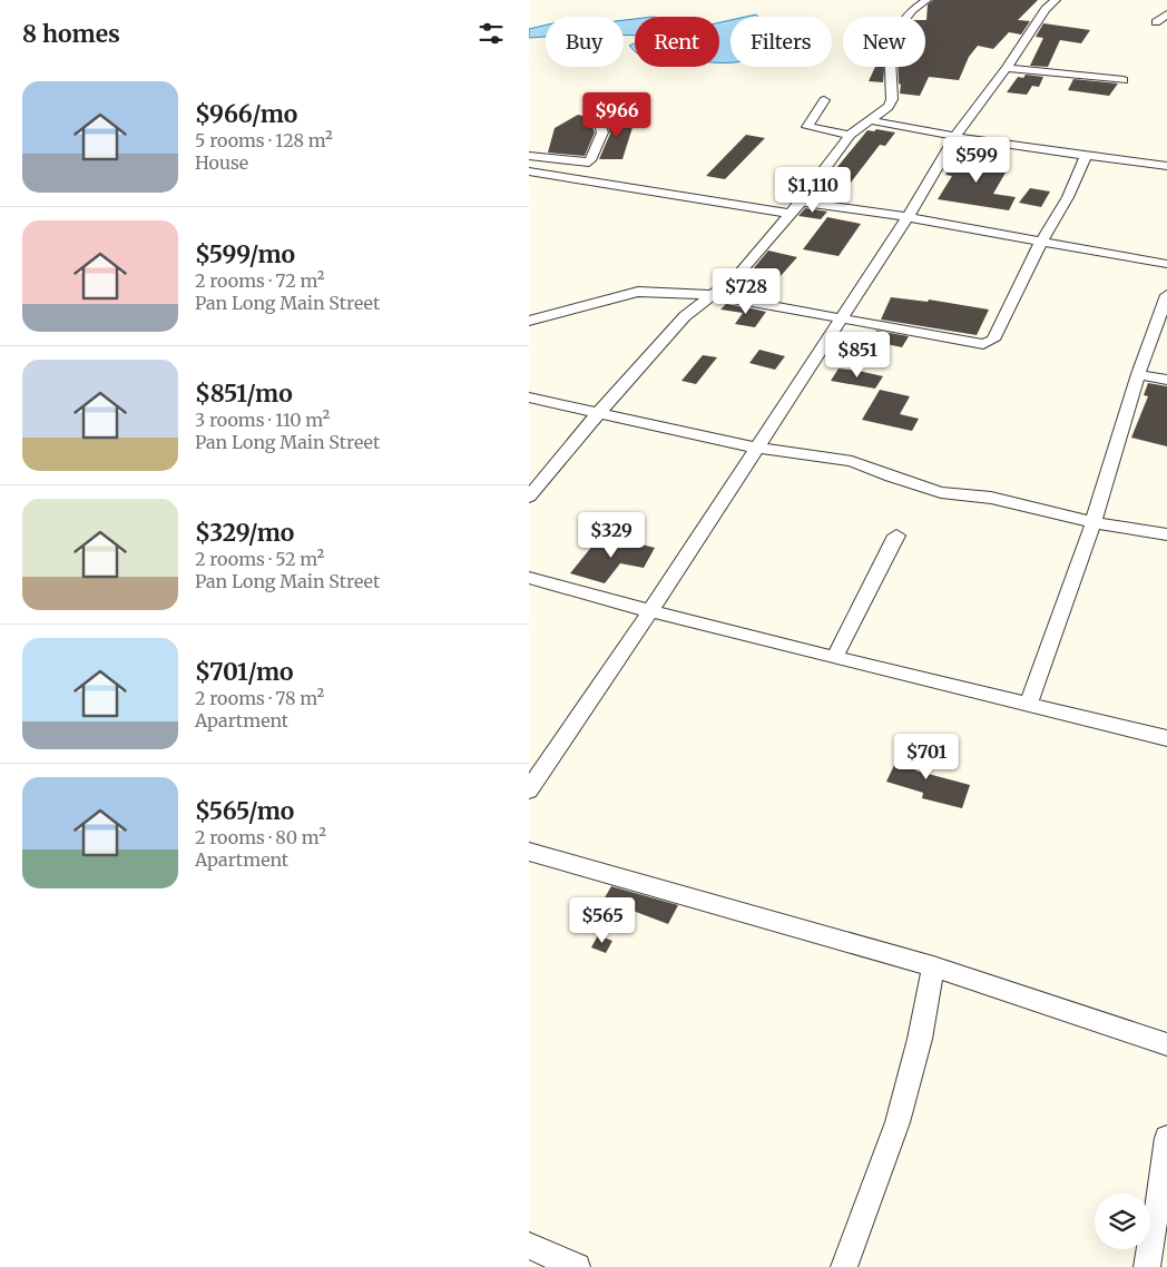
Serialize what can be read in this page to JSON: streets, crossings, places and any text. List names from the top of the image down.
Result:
{
  "page": {
    "heading": "8 homes",
    "chip": [
      "Buy",
      "Rent",
      "Filters",
      "New"
    ],
    "list": [
      {
        "name": "$966/mo",
        "note": "5 rooms · 128 m² · House"
      },
      {
        "name": "$599/mo",
        "note": "2 rooms · 72 m² · Pan Long Main Street"
      },
      {
        "name": "$851/mo",
        "note": "3 rooms · 110 m² · Pan Long Main Street"
      },
      {
        "name": "$329/mo",
        "note": "2 rooms · 52 m² · Pan Long Main Street"
      },
      {
        "name": "$701/mo",
        "note": "2 rooms · 78 m² · Apartment"
      },
      {
        "name": "$565/mo",
        "note": "2 rooms · 80 m² · Apartment"
      }
    ],
    "price": [
      "$966",
      "$599",
      "$1,110",
      "$728",
      "$851",
      "$329",
      "$701",
      "$565"
    ]
  }
}
